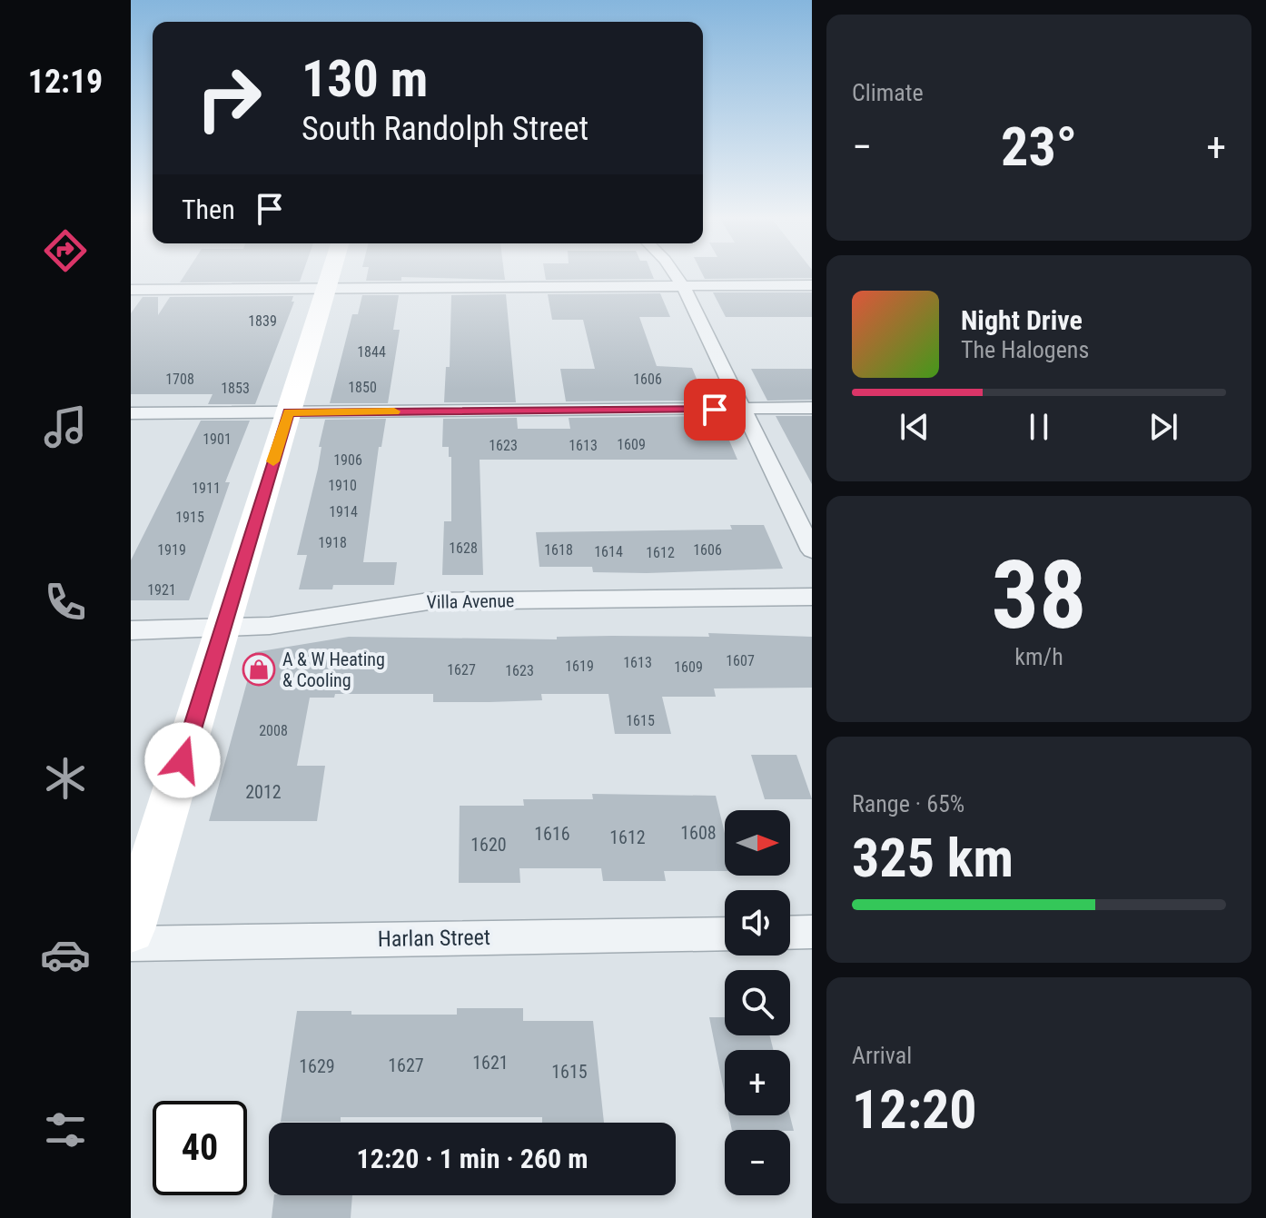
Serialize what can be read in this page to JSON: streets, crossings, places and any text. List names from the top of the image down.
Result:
{
  "streets": {
    "street": ["Villa Avenue", "Harlan Street"]
  },
  "places": {
    "shop": ["A & W Heating & Cooling"]
  },
  "house_numbers": [
    "1839",
    "1844",
    "1708",
    "1606",
    "1850",
    "1853",
    "1901",
    "1609",
    "1623",
    "1613",
    "1906",
    "1910",
    "1911",
    "1914",
    "1915",
    "1918",
    "1628",
    "1919",
    "1618",
    "1606",
    "1614",
    "1612",
    "1921",
    "1607",
    "1613",
    "1619",
    "1609",
    "1627",
    "1623",
    "1615",
    "2008",
    "2012",
    "1608",
    "1616",
    "1612",
    "1620",
    "1621",
    "1627",
    "1629",
    "1615"
  ],
  "north": "right",
  "page": {
    "tabs": "12:19",
    "tile": [
      "Climate",
      ["38", "km/h"],
      ["Range · 65%", "325 km"],
      ["Arrival", "12:20"]
    ],
    "turn": ["130 m", "South Randolph Street"],
    "heat": ["−", "23°", "+"],
    "then": "Then",
    "song": ["Night Drive", "The Halogens"],
    "map_buttons": ["+", "−"],
    "limit": "40",
    "trip": "12:20 · 1 min · 260 m"
  }
}
